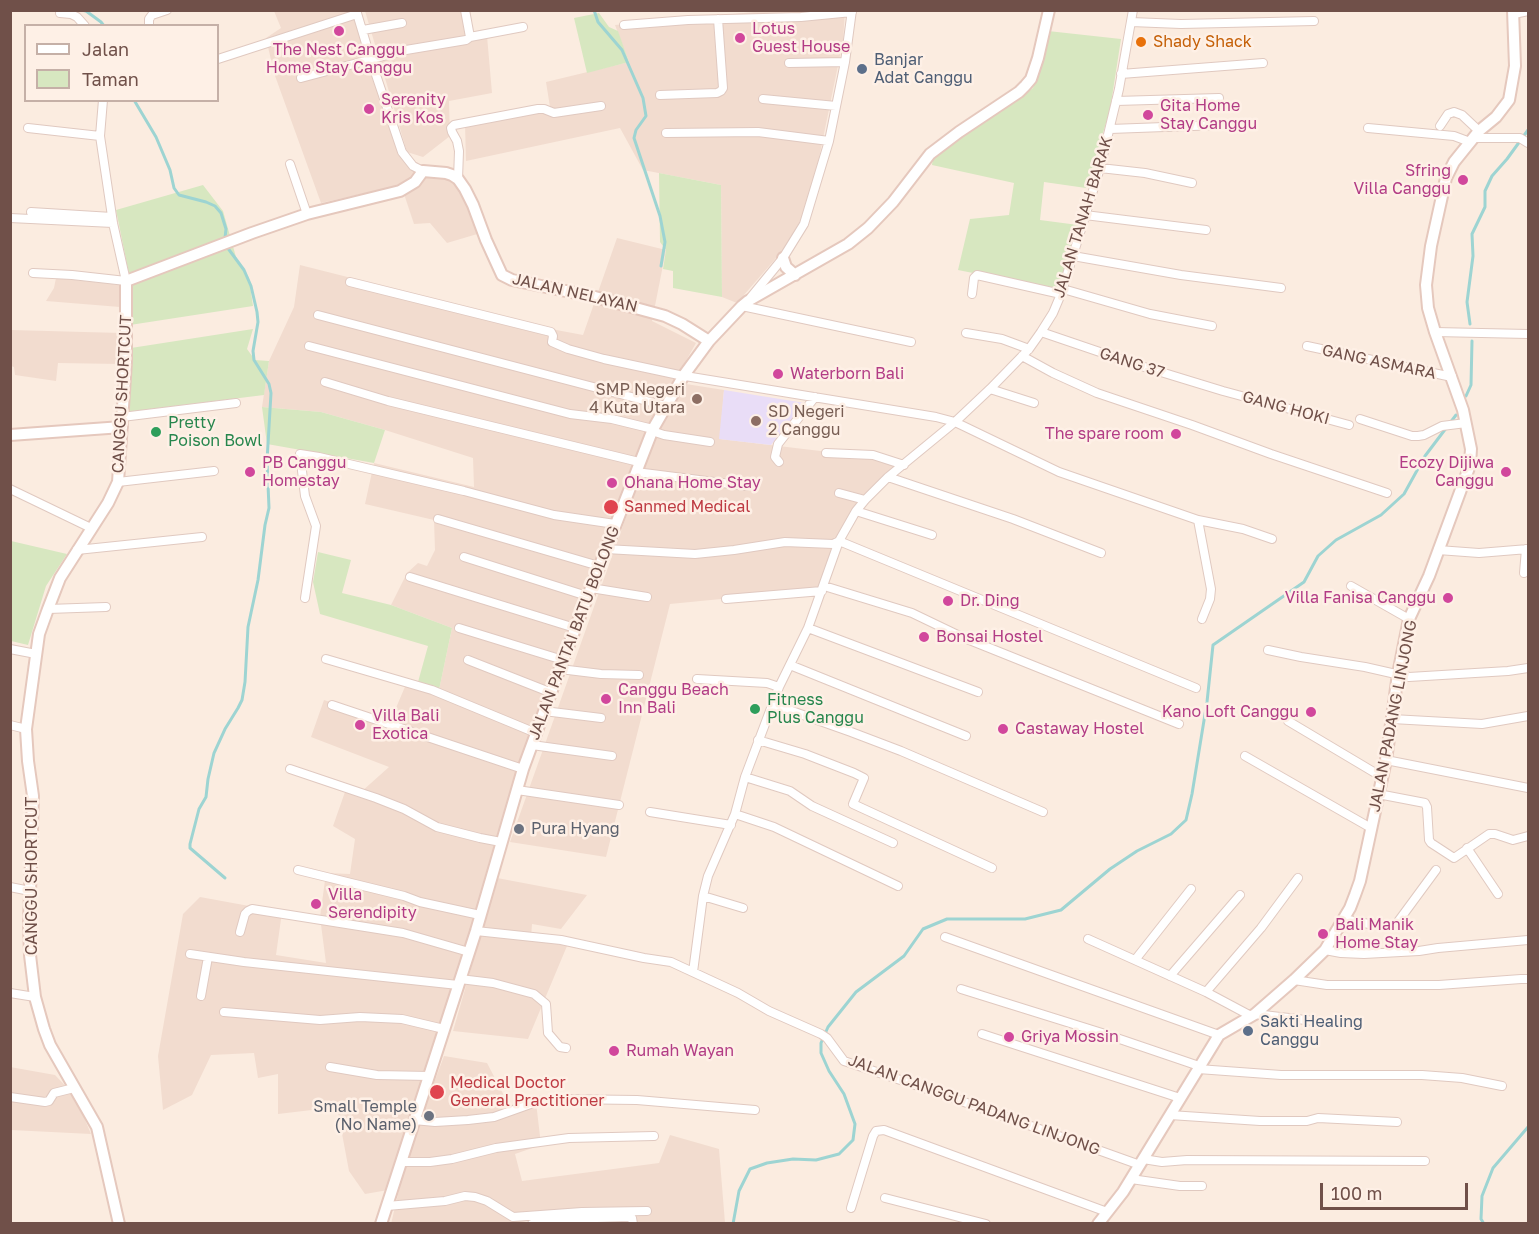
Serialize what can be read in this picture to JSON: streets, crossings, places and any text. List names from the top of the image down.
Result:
{
  "streets": {
    "street": [
      "JALAN TANAH BARAK",
      "JALAN NELAYAN",
      "GANG ASMARA",
      "GANG 37",
      "CANGGU SHORTCUT",
      "GANG HOKI",
      "JALAN PANTAI BATU BOLONG",
      "JALAN PADANG LINJONG",
      "JALAN CANGGU PADANG LINJONG"
    ]
  },
  "crossings": [
    ["JALAN TANAH BARAK", "GANG 37"],
    ["JALAN TANAH BARAK", "JALAN CANGGU PADANG LINJONG"],
    ["JALAN NELAYAN", "JALAN PANTAI BATU BOLONG"],
    ["GANG ASMARA", "JALAN PADANG LINJONG"],
    ["GANG 37", "GANG HOKI"],
    ["JALAN PANTAI BATU BOLONG", "JALAN CANGGU PADANG LINJONG"],
    ["JALAN PADANG LINJONG", "JALAN CANGGU PADANG LINJONG"]
  ],
  "places": [
    "The Nest Canggu Home Stay Canggu",
    "Lotus Guest House",
    "Shady Shack",
    "Banjar Adat Canggu",
    "Serenity Kris Kos",
    "Gita Home Stay Canggu",
    "Sfring Villa Canggu",
    "Waterborn Bali",
    "SMP Negeri 4 Kuta Utara",
    "SD Negeri 2 Canggu",
    "Pretty Poison Bowl",
    "The spare room",
    "PB Canggu Homestay",
    "Ecozy Dijiwa Canggu",
    "Ohana Home Stay",
    "Sanmed Medical",
    "Villa Fanisa Canggu",
    "Dr. Ding",
    "Bonsai Hostel",
    "Canggu Beach Inn Bali",
    "Fitness Plus Canggu",
    "Kano Loft Canggu",
    "Villa Bali Exotica",
    "Castaway Hostel",
    "Pura Hyang",
    "Villa Serendipity",
    "Bali Manik Home Stay",
    "Sakti Healing Canggu",
    "Griya Mossin",
    "Rumah Wayan",
    "Medical Doctor General Practitioner",
    "Small Temple (No Name)"
  ],
  "legend": ["Jalan", "Taman"],
  "scale_bar": "100 m"
}
